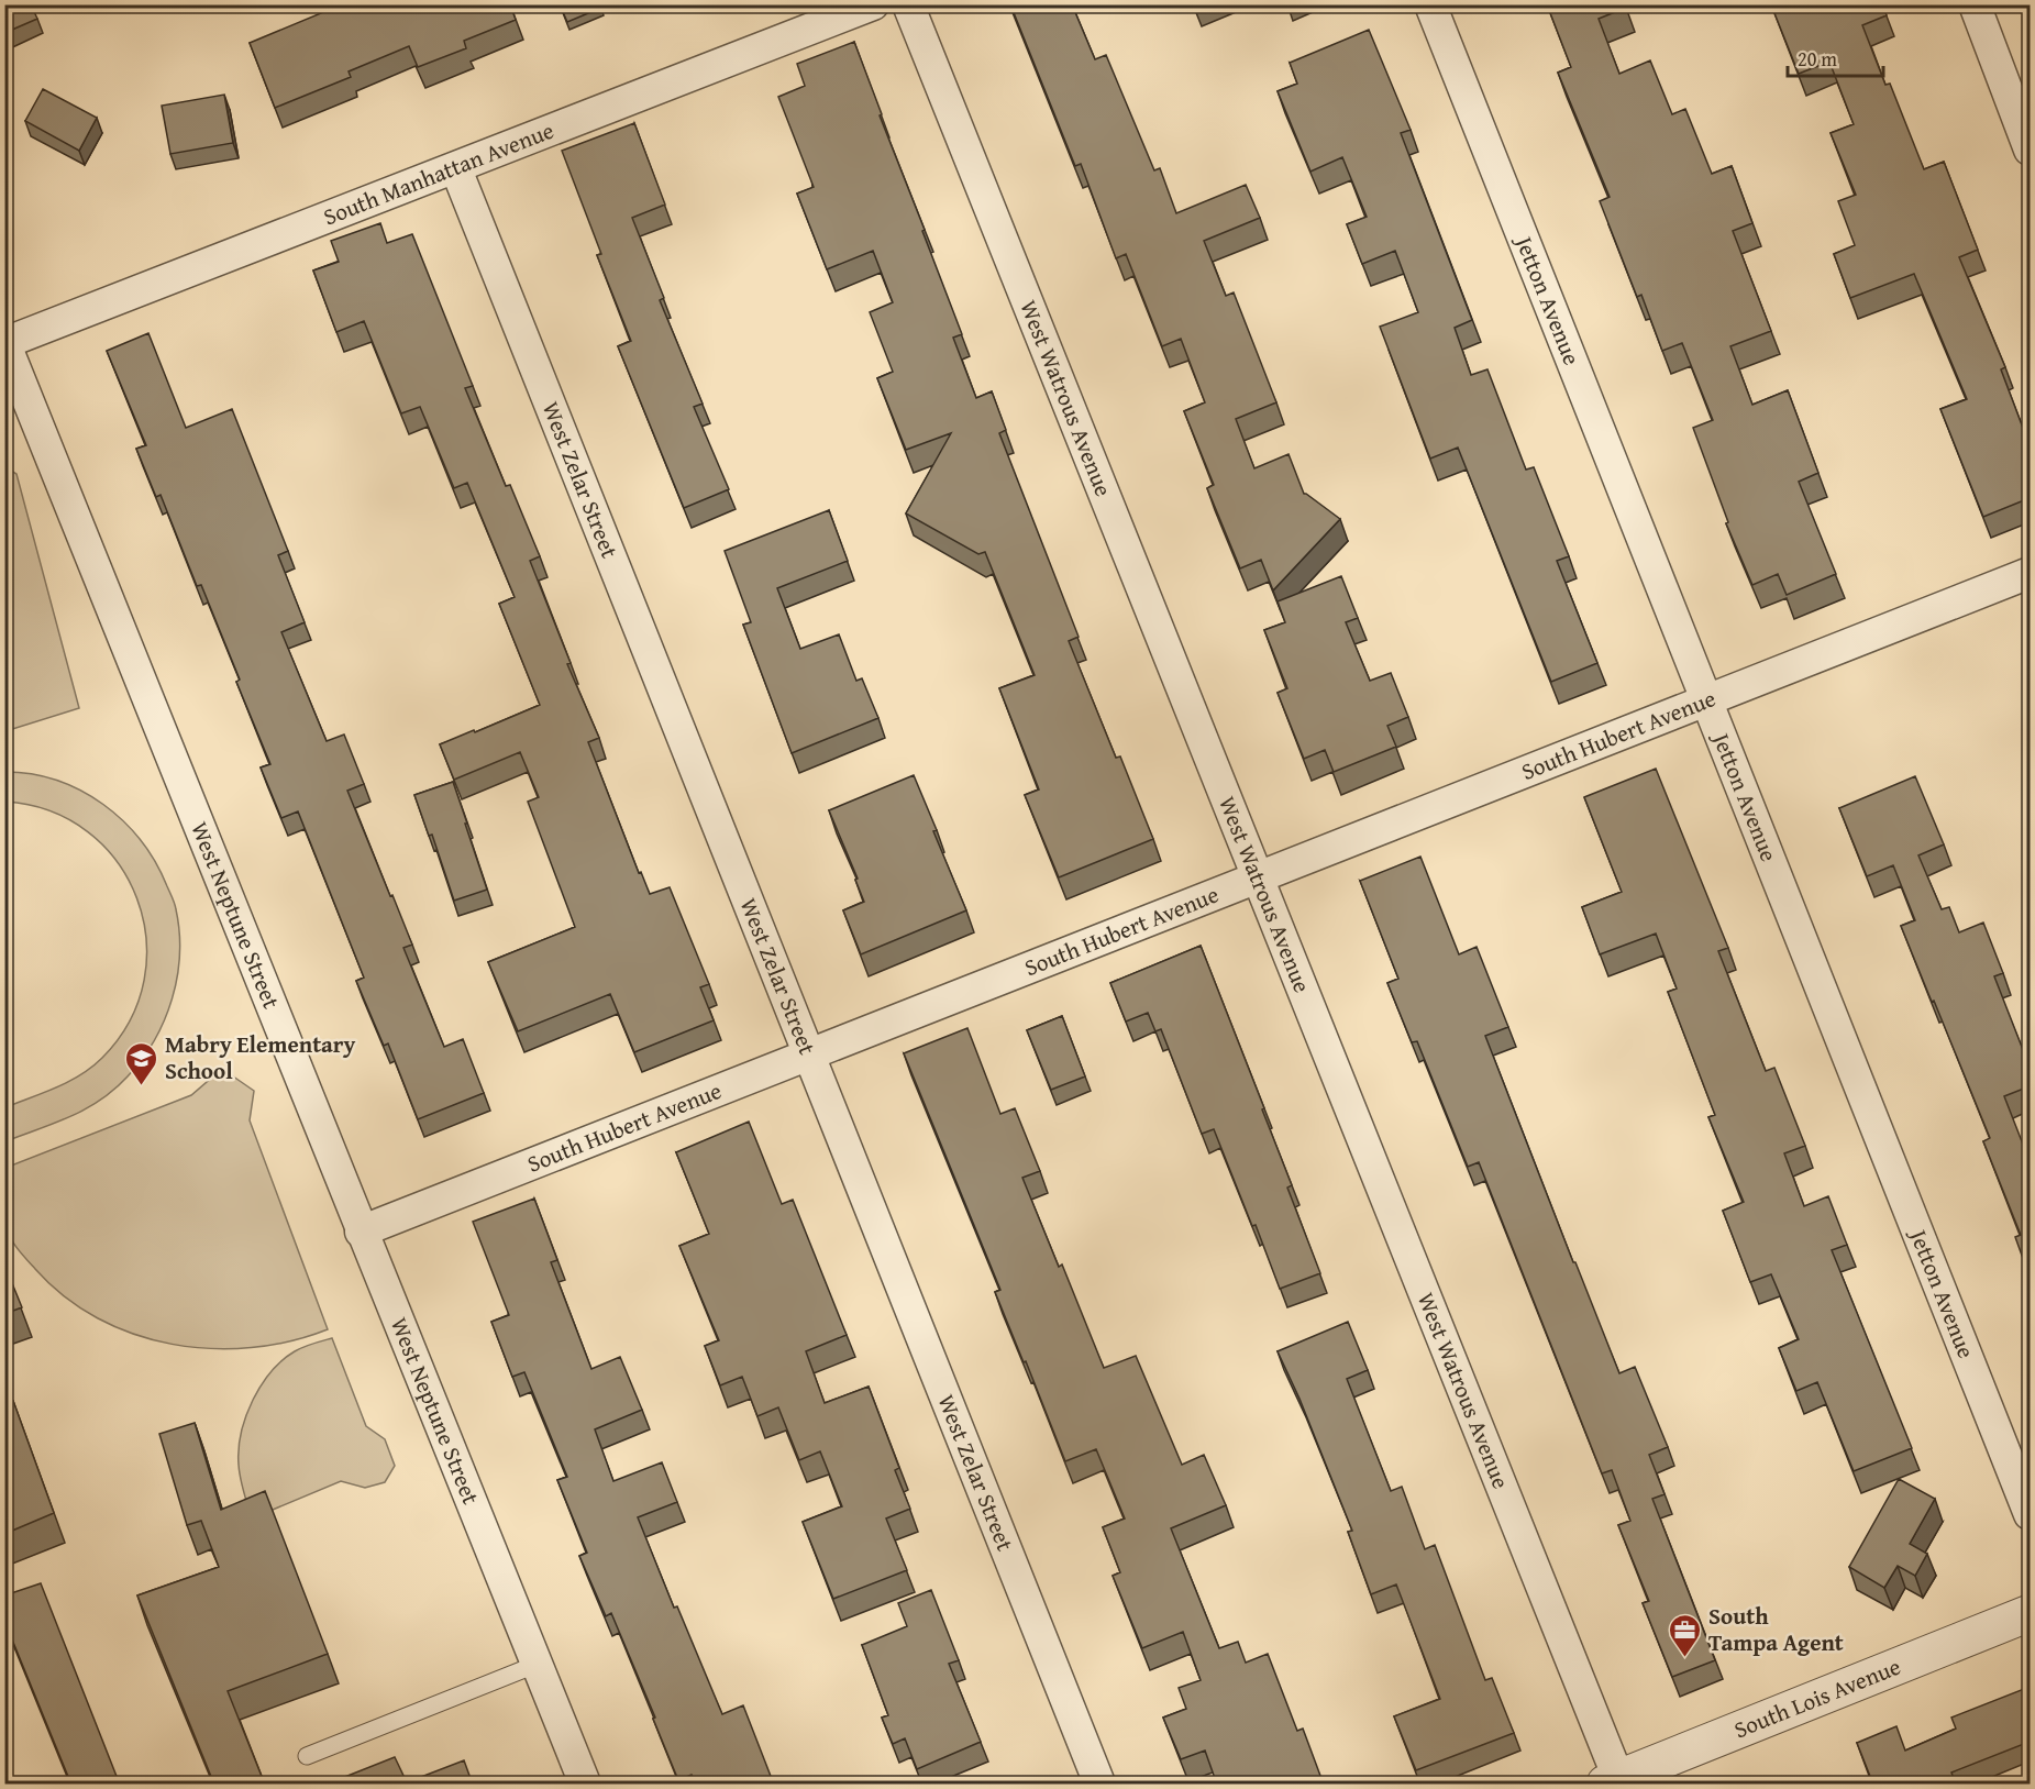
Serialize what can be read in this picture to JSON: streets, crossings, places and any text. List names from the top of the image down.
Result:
{
  "streets": {
    "street": [
      "South Manhattan Avenue",
      "Jetton Avenue",
      "West Watrous Avenue",
      "West Zelar Street",
      "South Hubert Avenue",
      "West Neptune Street",
      "South Lois Avenue"
    ]
  },
  "crossings": [
    ["South Manhattan Avenue", "West Zelar Street"],
    ["South Manhattan Avenue", "West Neptune Street"],
    ["Jetton Avenue", "South Hubert Avenue"],
    ["West Watrous Avenue", "South Hubert Avenue"],
    ["West Watrous Avenue", "South Lois Avenue"],
    ["West Zelar Street", "South Hubert Avenue"],
    ["South Hubert Avenue", "West Neptune Street"]
  ],
  "places": {
    "school or university": ["Mabry Elementary School"],
    "office": ["South Tampa Agent"]
  },
  "scale_bar": "20 m"
}
